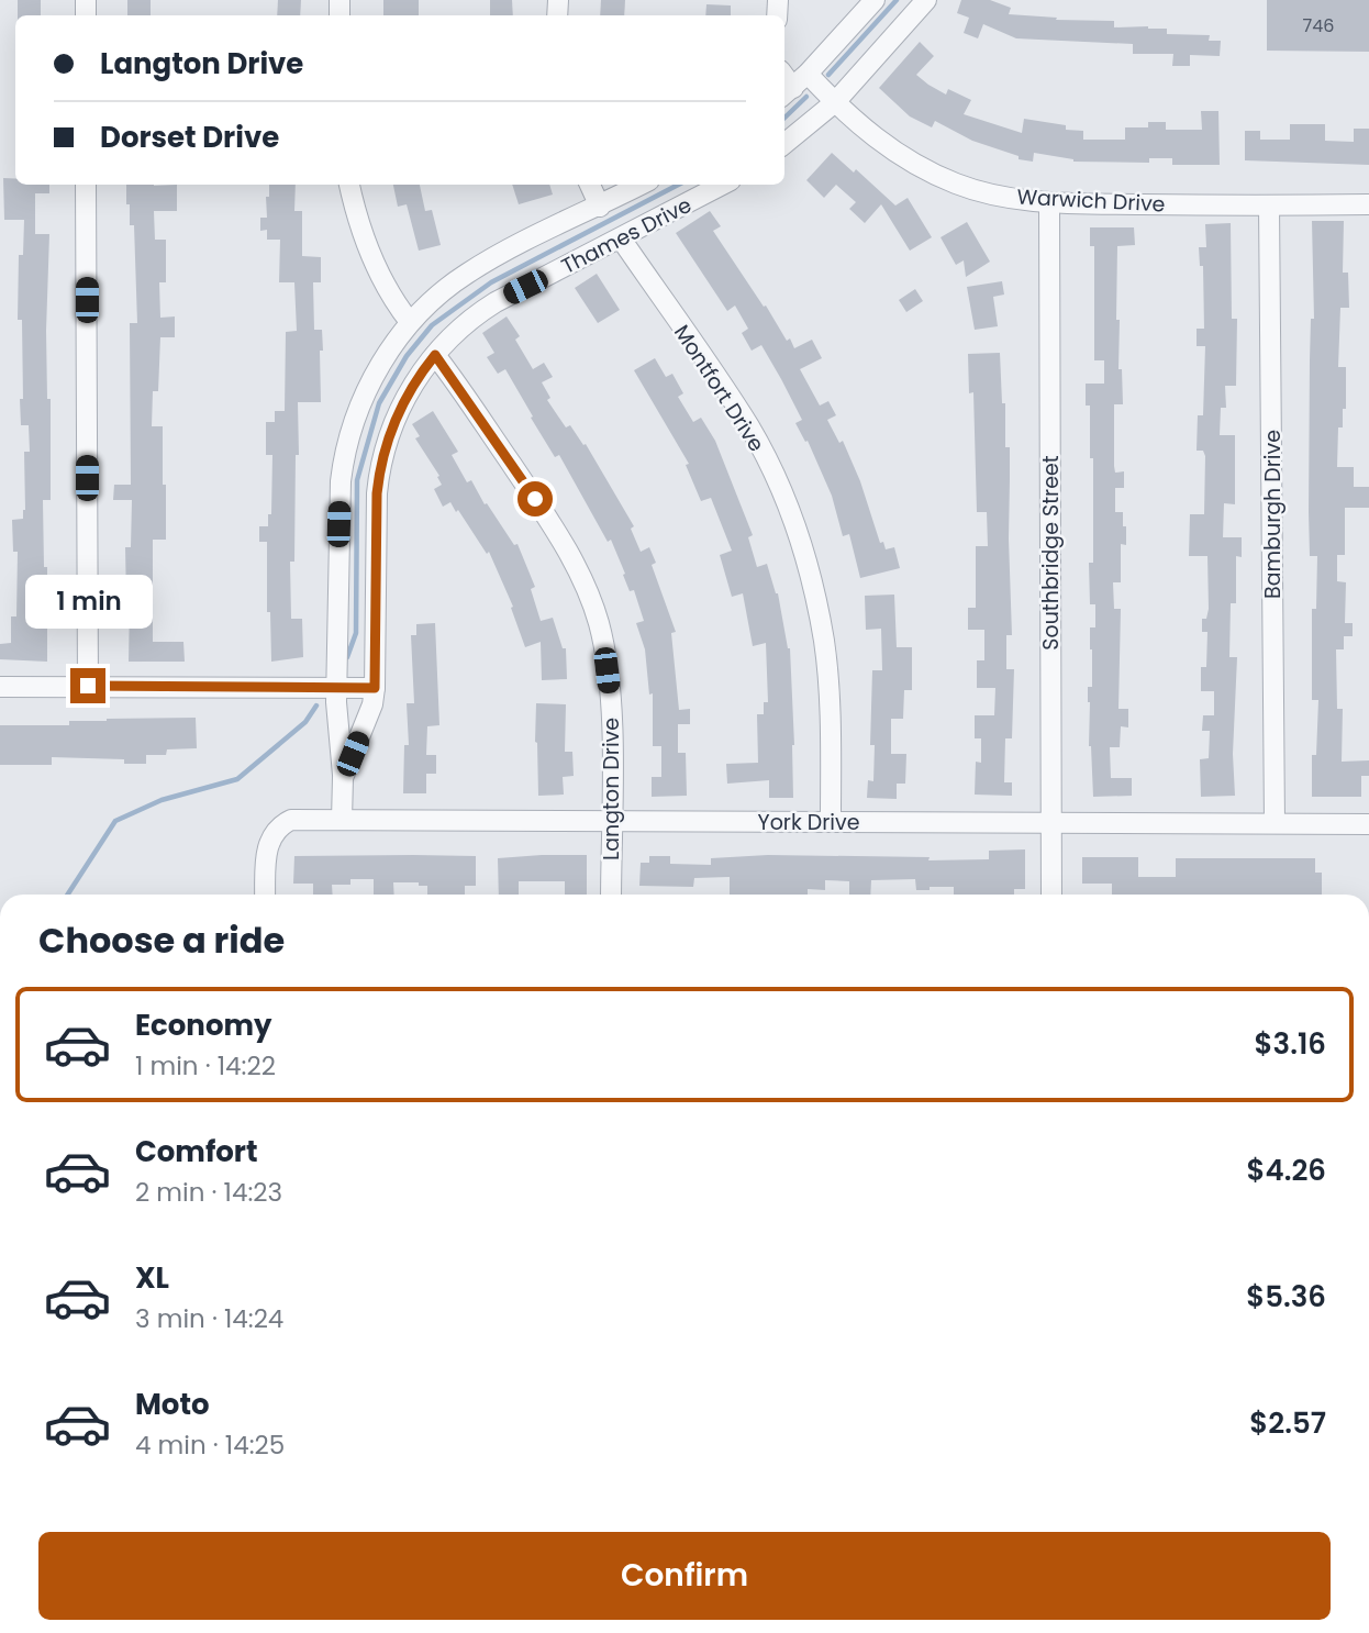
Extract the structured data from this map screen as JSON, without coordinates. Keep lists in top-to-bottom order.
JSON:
{
  "streets": {
    "street": [
      "Warwich Drive",
      "Thames Drive",
      "Montfort Drive",
      "Bamburgh Drive",
      "Southbridge Street",
      "Langton Drive",
      "York Drive"
    ]
  },
  "crossings": [
    ["Warwich Drive", "Bamburgh Drive"],
    ["Warwich Drive", "Southbridge Street"],
    ["Thames Drive", "Montfort Drive"],
    ["Thames Drive", "Langton Drive"],
    ["Thames Drive", "York Drive"],
    ["Montfort Drive", "York Drive"],
    ["Bamburgh Drive", "York Drive"],
    ["Southbridge Street", "York Drive"],
    ["Langton Drive", "York Drive"]
  ],
  "house_numbers": ["746"],
  "page": {
    "banner": ["Langton Drive", "Dorset Drive"],
    "bubble": "1 min",
    "heading": "Choose a ride",
    "list": [
      {
        "name": "Economy",
        "note": "1 min · 14:22",
        "value": "$3.16"
      },
      {
        "name": "Comfort",
        "note": "2 min · 14:23",
        "value": "$4.26"
      },
      {
        "name": "XL",
        "note": "3 min · 14:24",
        "value": "$5.36"
      },
      {
        "name": "Moto",
        "note": "4 min · 14:25",
        "value": "$2.57"
      }
    ],
    "buttons": "Confirm"
  }
}
